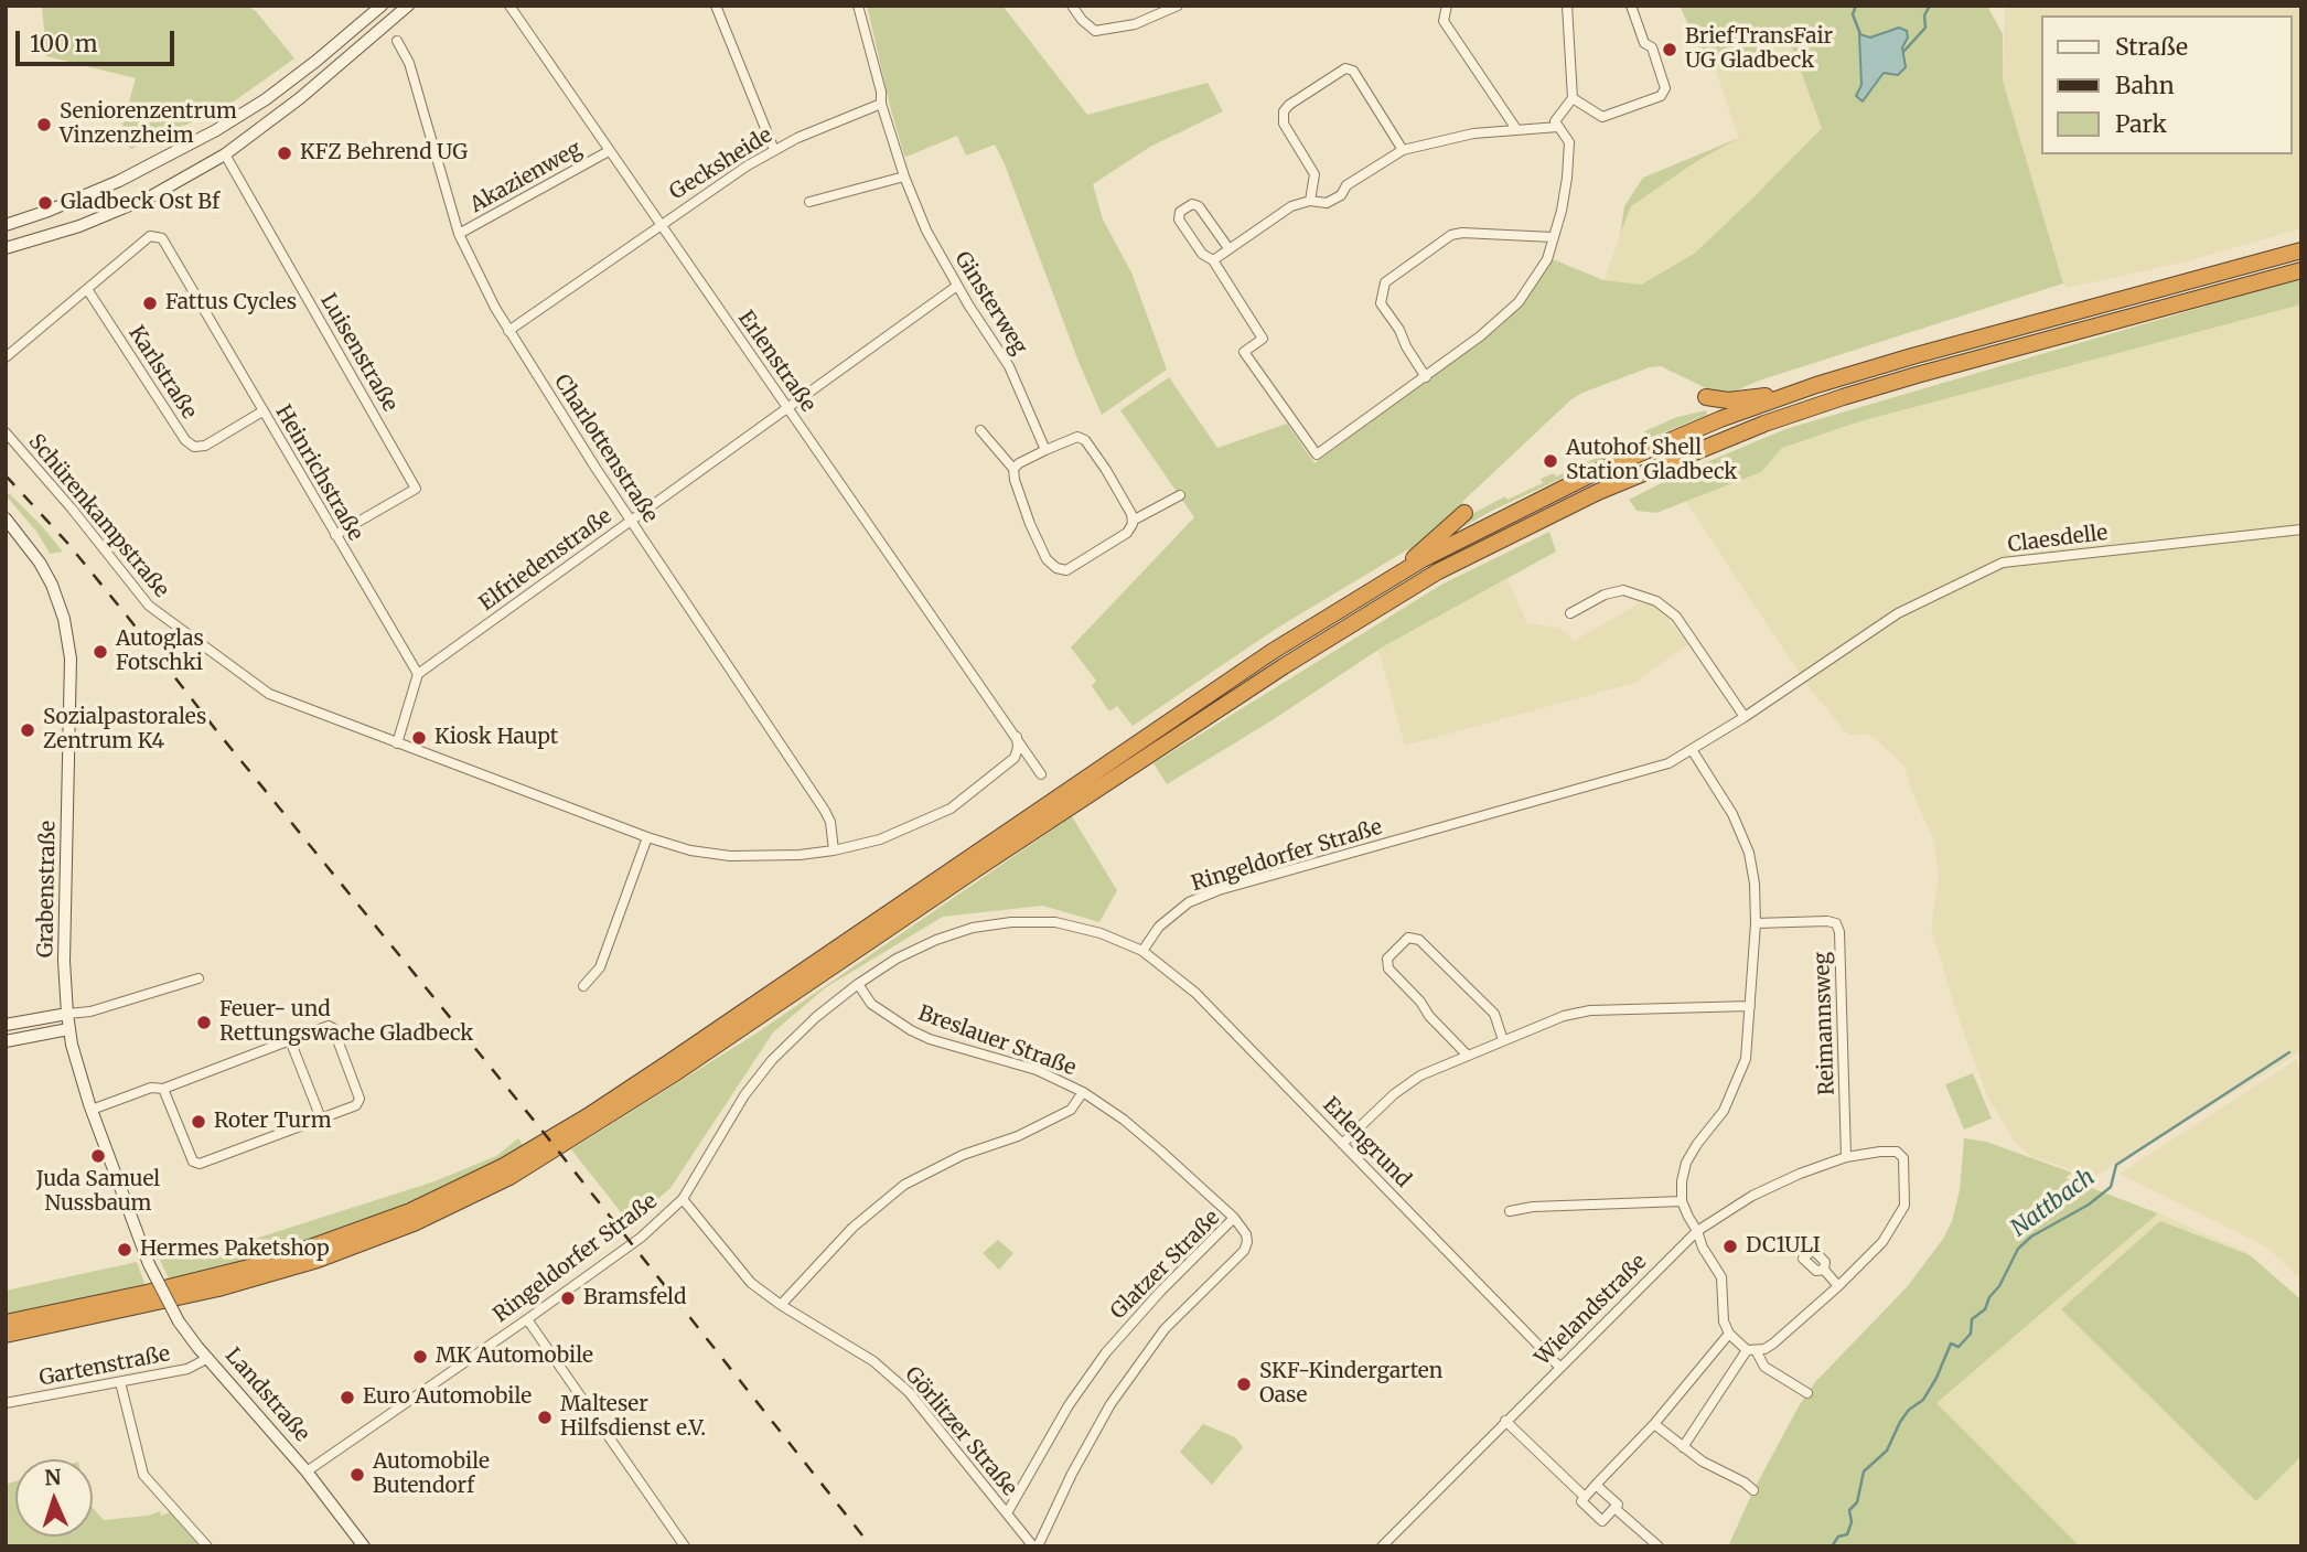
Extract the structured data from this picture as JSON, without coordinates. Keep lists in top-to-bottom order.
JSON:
{
  "streets": {
    "street": [
      "Gecksheide",
      "Akazienweg",
      "Ginsterweg",
      "Luisenstraße",
      "Erlenstraße",
      "Karlstraße",
      "Charlottenstraße",
      "Heinrichstraße",
      "Schürenkampstraße",
      "Claesdelle",
      "Elfriedenstraße",
      "Ringeldorfer Straße",
      "Grabenstraße",
      "Reimannsweg",
      "Breslauer Straße",
      "Erlengrund",
      "Glatzer Straße",
      "Wielandstraße",
      "Gartenstraße",
      "Landstraße",
      "Görlitzer Straße"
    ]
  },
  "crossings": [
    ["Gecksheide", "Ginsterweg"],
    ["Gecksheide", "Erlenstraße"],
    ["Gecksheide", "Charlottenstraße"],
    ["Akazienweg", "Erlenstraße"],
    ["Akazienweg", "Charlottenstraße"],
    ["Ginsterweg", "Elfriedenstraße"],
    ["Luisenstraße", "Heinrichstraße"],
    ["Erlenstraße", "Schürenkampstraße"],
    ["Erlenstraße", "Elfriedenstraße"],
    ["Karlstraße", "Heinrichstraße"],
    ["Charlottenstraße", "Schürenkampstraße"],
    ["Charlottenstraße", "Elfriedenstraße"],
    ["Heinrichstraße", "Elfriedenstraße"],
    ["Claesdelle", "Ringeldorfer Straße"],
    ["Ringeldorfer Straße", "Breslauer Straße"],
    ["Ringeldorfer Straße", "Erlengrund"],
    ["Ringeldorfer Straße", "Landstraße"],
    ["Ringeldorfer Straße", "Görlitzer Straße"],
    ["Grabenstraße", "Landstraße"],
    ["Reimannsweg", "Wielandstraße"],
    ["Breslauer Straße", "Glatzer Straße"],
    ["Erlengrund", "Wielandstraße"],
    ["Glatzer Straße", "Görlitzer Straße"],
    ["Gartenstraße", "Landstraße"]
  ],
  "water": ["Nattbach"],
  "places": [
    "BriefTransFair UG Gladbeck",
    "Seniorenzentrum Vinzenzheim",
    "KFZ Behrend UG",
    "Gladbeck Ost Bf",
    "Fattus Cycles",
    "Autohof Shell Station Gladbeck",
    "Autoglas Fotschki",
    "Sozialpastorales Zentrum K4",
    "Kiosk Haupt",
    "Feuer- und Rettungswache Gladbeck",
    "Roter Turm",
    "Juda Samuel Nussbaum",
    "DC1ULI",
    "Hermes Paketshop",
    "Bramsfeld",
    "MK Automobile",
    "SKF-Kindergarten Oase",
    "Euro Automobile",
    "Malteser Hilfsdienst e.V.",
    "Automobile Butendorf"
  ],
  "legend": ["Straße", "Bahn", "Park"],
  "scale_bar": "100 m",
  "north": "top"
}
